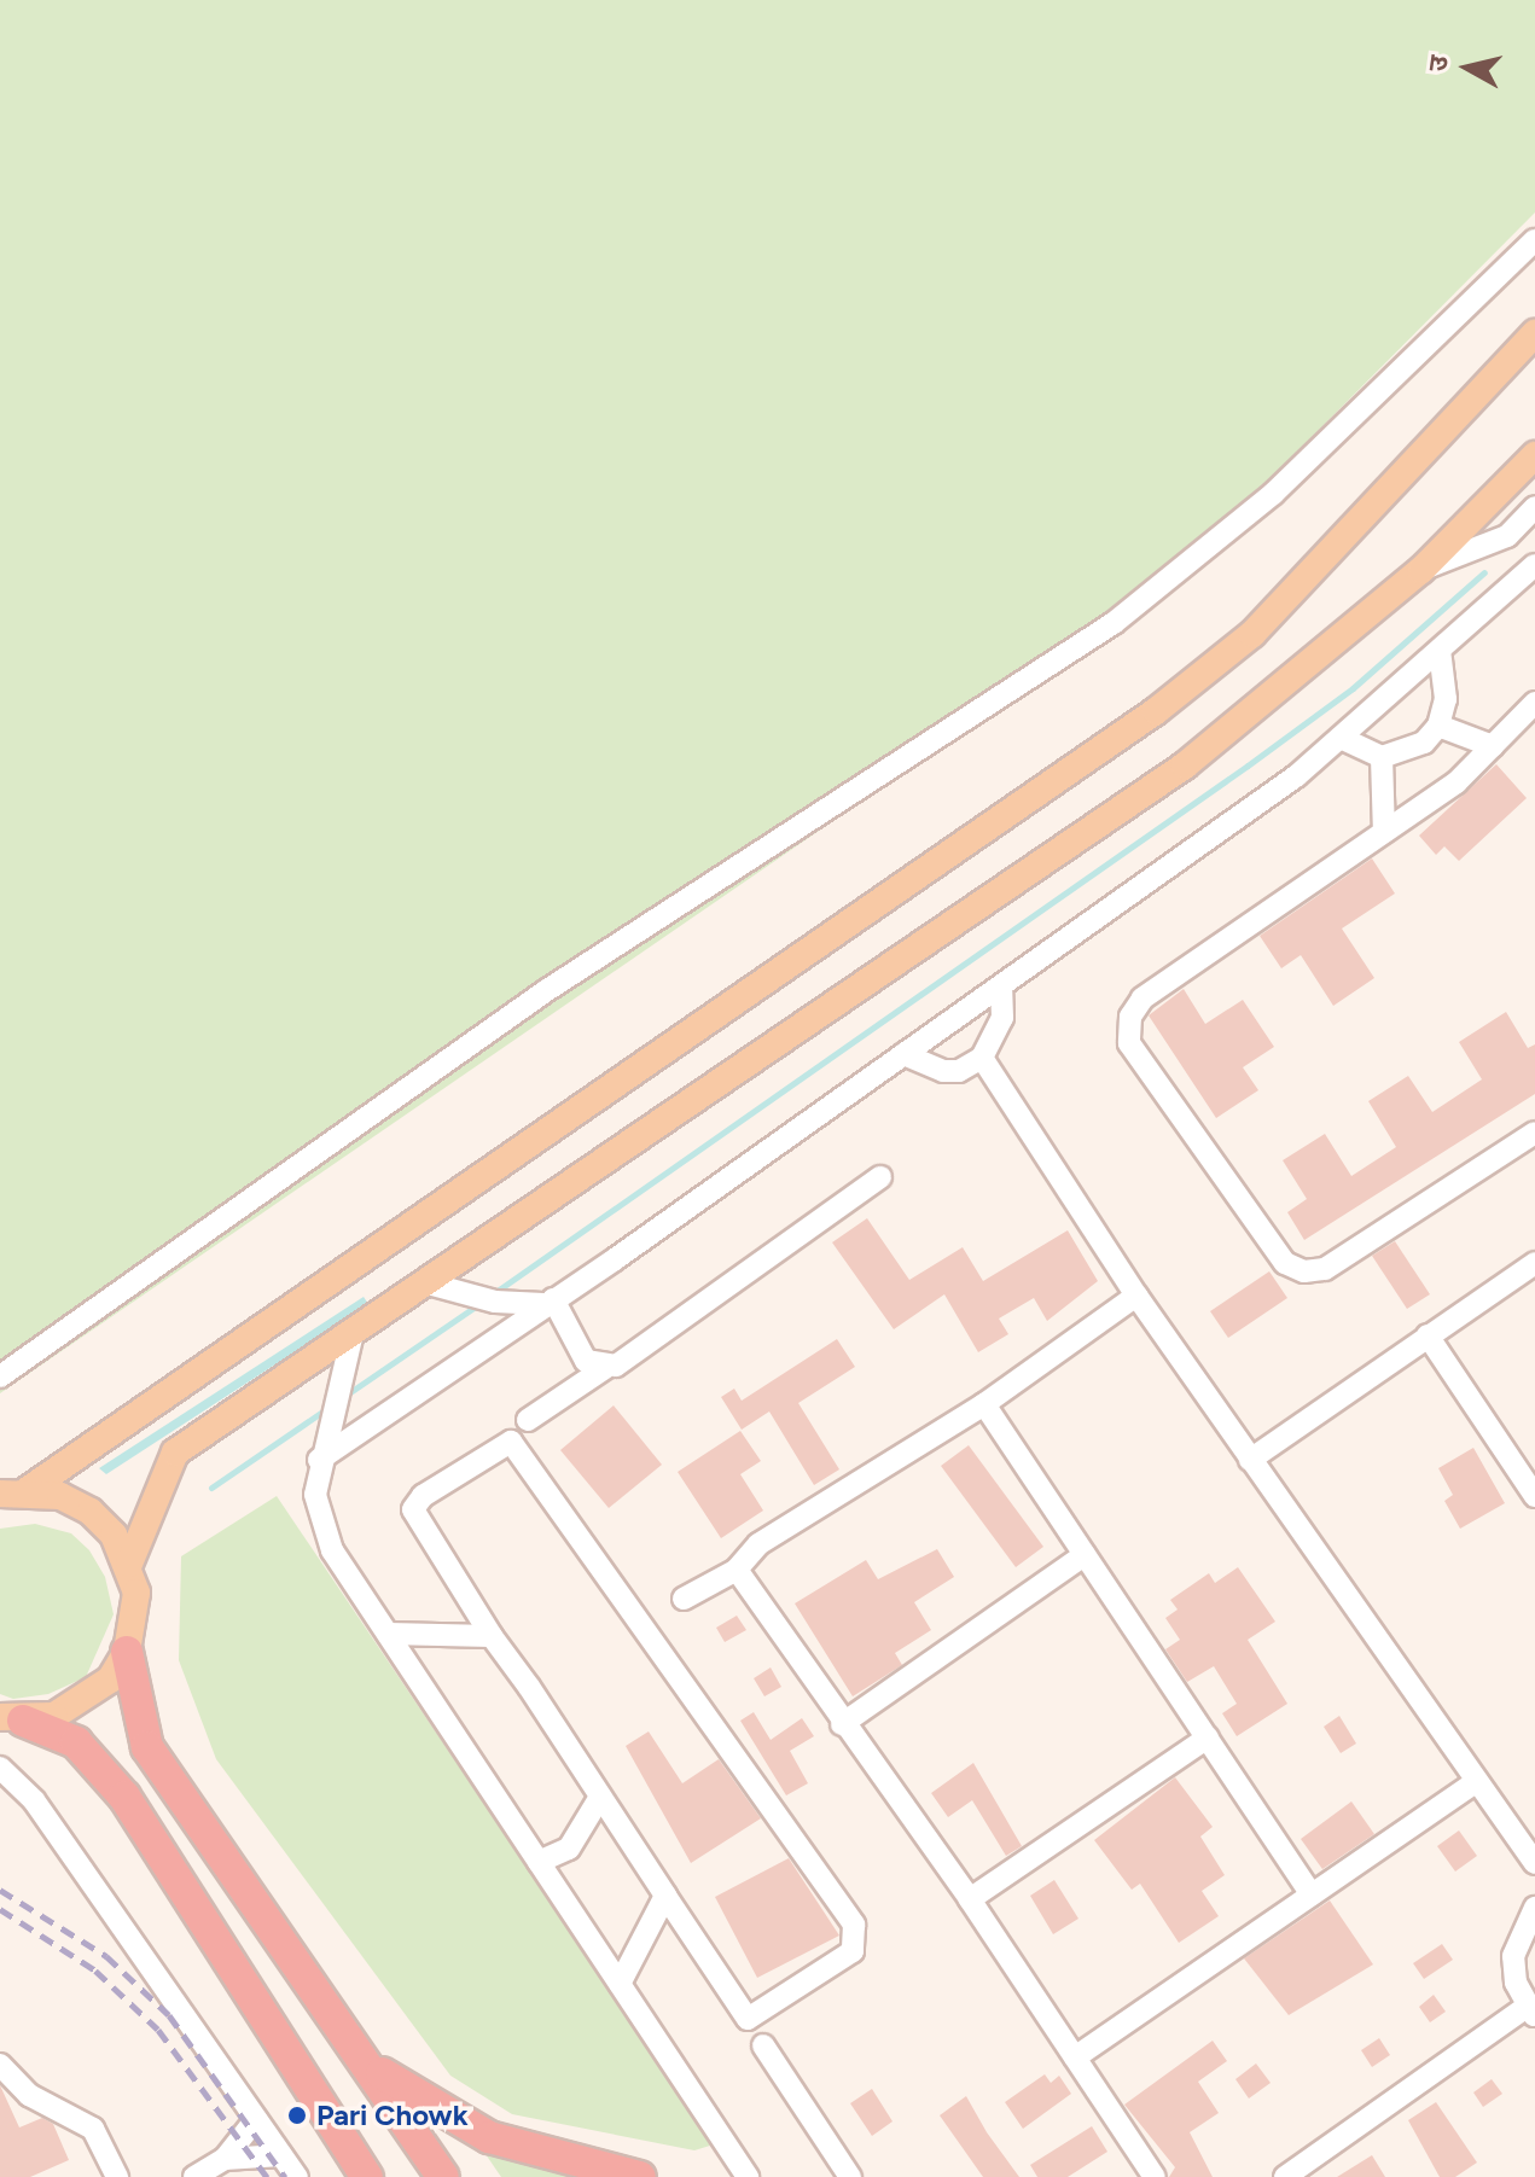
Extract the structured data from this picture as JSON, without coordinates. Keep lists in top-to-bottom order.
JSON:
{
  "places": ["Pari Chowk"],
  "north": "left"
}
